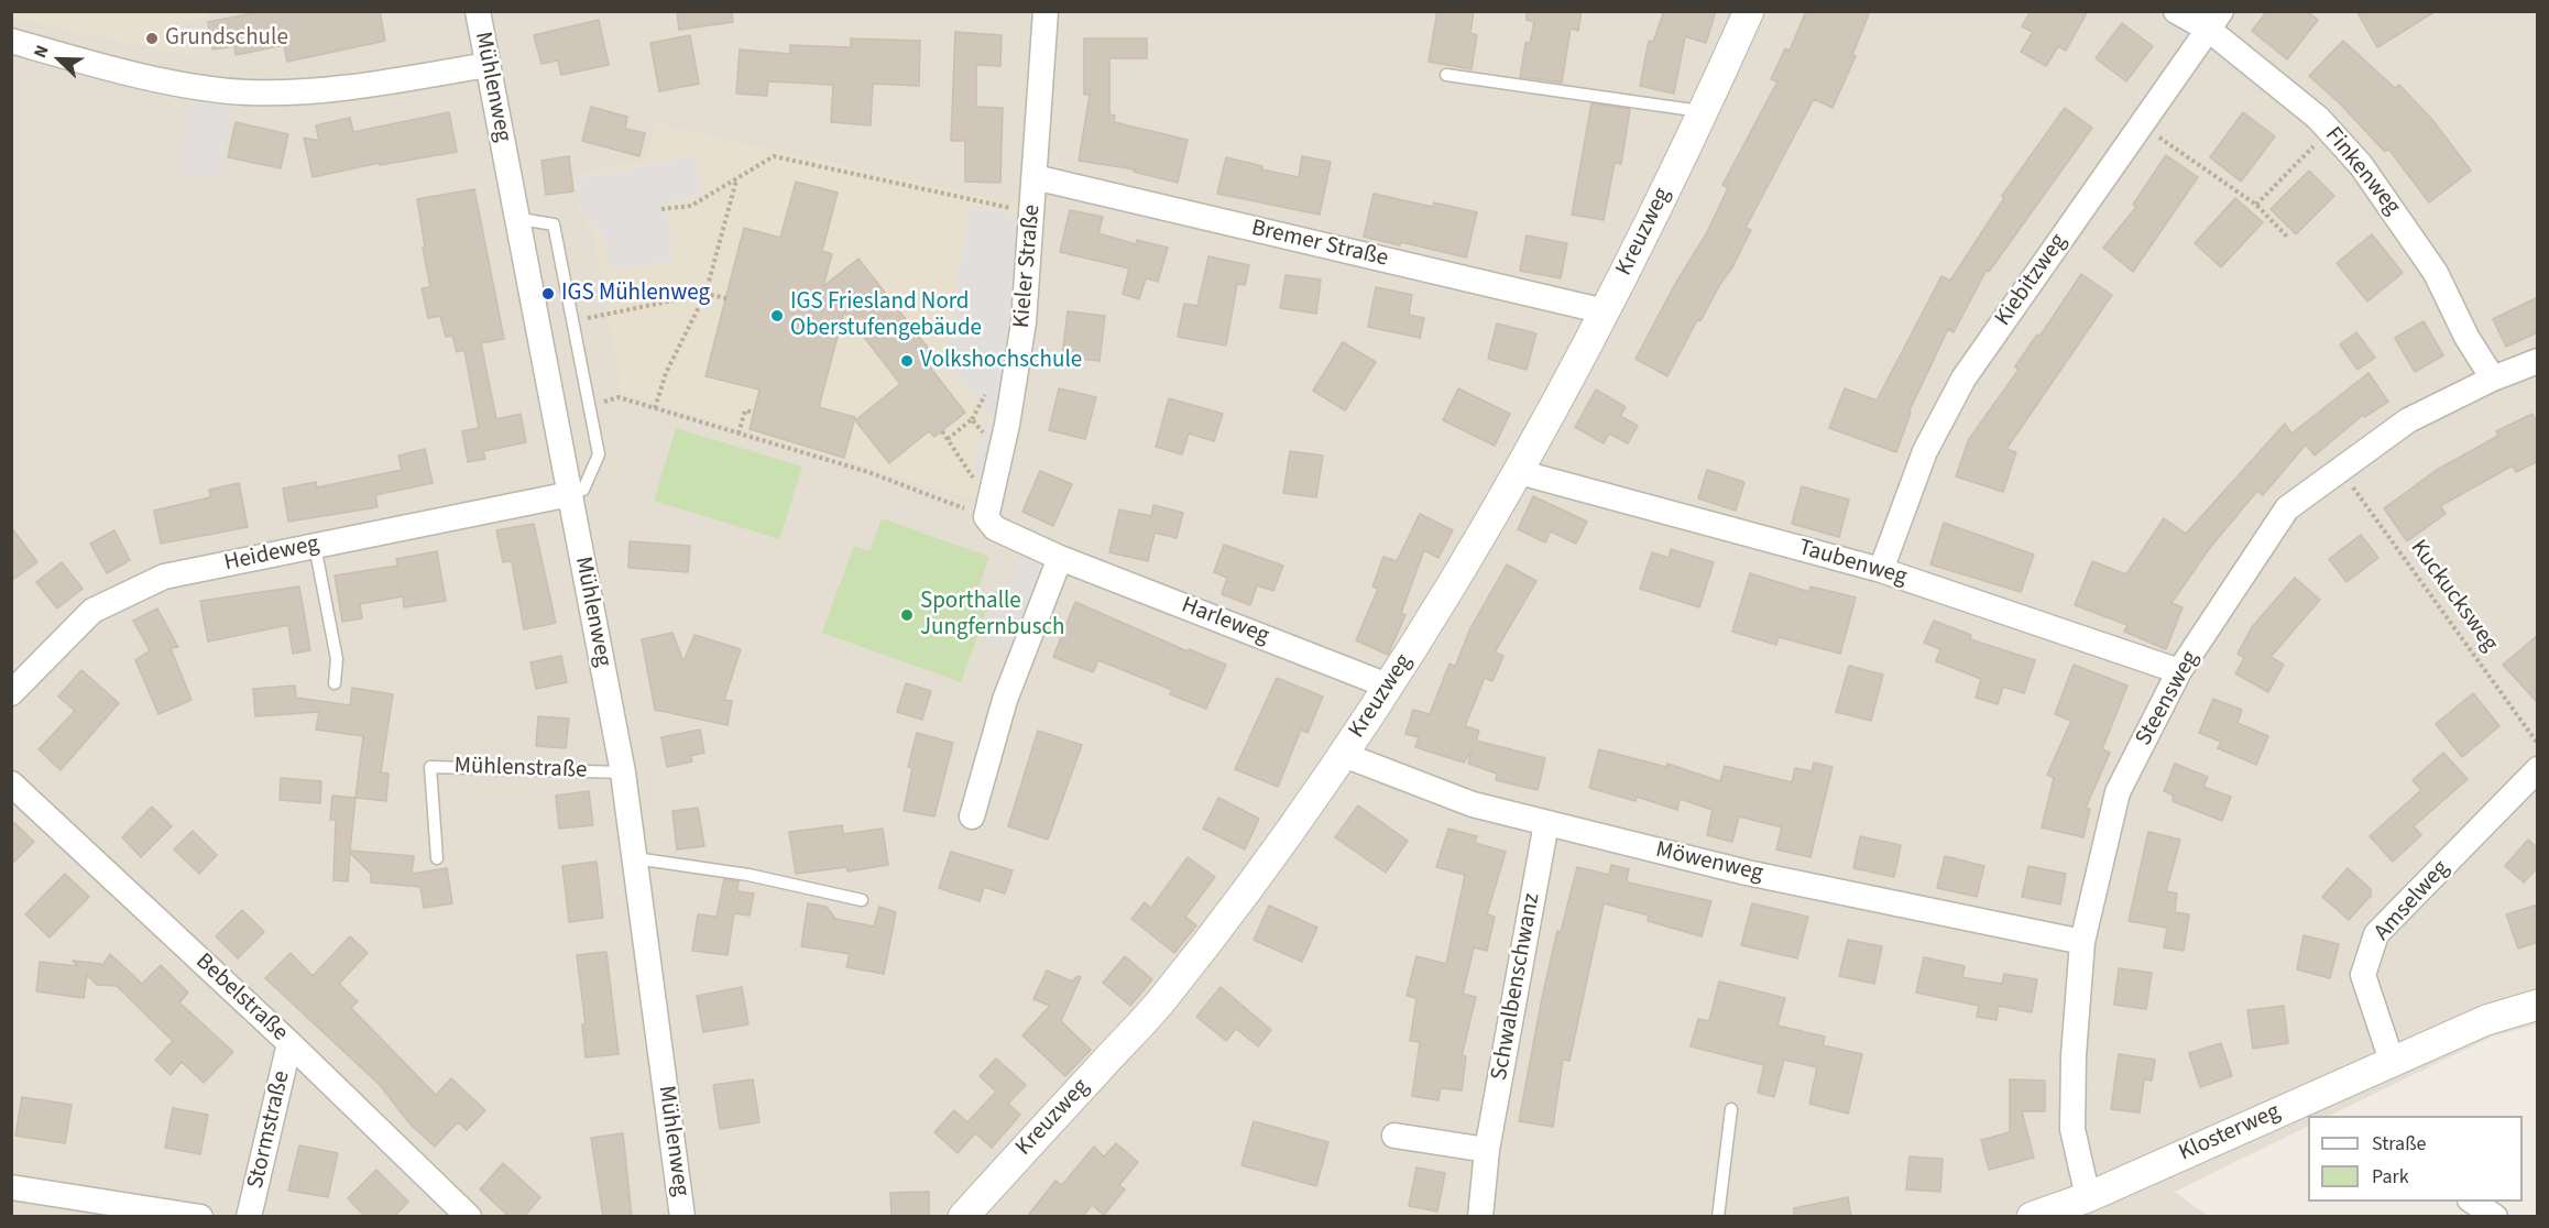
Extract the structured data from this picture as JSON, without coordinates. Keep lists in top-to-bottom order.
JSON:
{
  "streets": {
    "street": [
      "Mühlenweg",
      "Finkenweg",
      "Kreuzweg",
      "Bremer Straße",
      "Kieler Straße",
      "Kiebitzweg",
      "Heideweg",
      "Taubenweg",
      "Harleweg",
      "Steensweg",
      "Möwenweg",
      "Amselweg",
      "Schwalbenschwanz",
      "Bebelstraße",
      "Stormstraße",
      "Klosterweg"
    ],
    "lane": ["Mühlenstraße"],
    "path": ["Kuckucksweg"]
  },
  "crossings": [
    ["Mühlenweg", "Heideweg"],
    ["Mühlenweg", "Mühlenstraße"],
    ["Finkenweg", "Kiebitzweg"],
    ["Finkenweg", "Steensweg"],
    ["Kreuzweg", "Bremer Straße"],
    ["Kreuzweg", "Taubenweg"],
    ["Kreuzweg", "Harleweg"],
    ["Kreuzweg", "Möwenweg"],
    ["Bremer Straße", "Kieler Straße"],
    ["Kieler Straße", "Harleweg"],
    ["Kiebitzweg", "Taubenweg"],
    ["Taubenweg", "Steensweg"],
    ["Kuckucksweg", "Steensweg"],
    ["Steensweg", "Möwenweg"],
    ["Steensweg", "Klosterweg"],
    ["Möwenweg", "Schwalbenschwanz"],
    ["Amselweg", "Klosterweg"],
    ["Bebelstraße", "Stormstraße"]
  ],
  "places": [
    "Grundschule",
    "IGS Mühlenweg",
    "IGS Friesland Nord Oberstufengebäude",
    "Volkshochschule",
    "Sporthalle Jungfernbusch"
  ],
  "legend": ["Straße", "Park"],
  "north": "top left"
}
